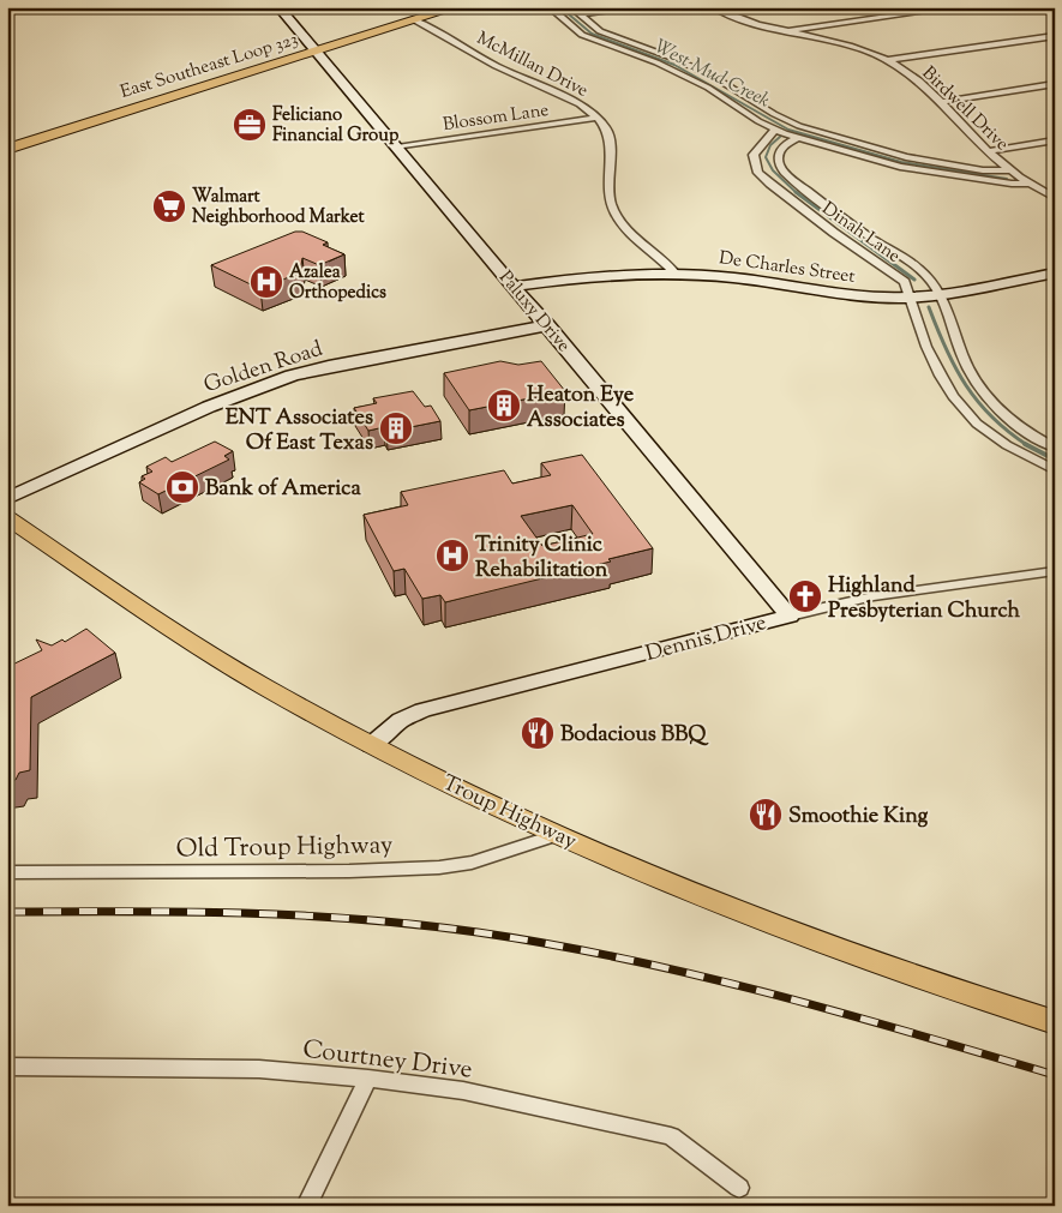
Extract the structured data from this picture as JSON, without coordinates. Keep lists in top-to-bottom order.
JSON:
{
  "streets": {
    "highway": ["East Southeast Loop 323"],
    "main road": ["Troup Highway"],
    "street": [
      "McMillan Drive",
      "Birdwell Drive",
      "Blossom Lane",
      "Dinah Lane",
      "De Charles Street",
      "Paluxy Drive",
      "Golden Road",
      "Dennis Drive",
      "Old Troup Highway",
      "Courtney Drive"
    ]
  },
  "crossings": [
    ["McMillan Drive", "East Southeast Loop 323"],
    ["McMillan Drive", "Blossom Lane"],
    ["McMillan Drive", "De Charles Street"],
    ["East Southeast Loop 323", "Paluxy Drive"],
    ["Blossom Lane", "Paluxy Drive"],
    ["Dinah Lane", "De Charles Street"],
    ["De Charles Street", "Paluxy Drive"],
    ["Paluxy Drive", "Golden Road"],
    ["Paluxy Drive", "Dennis Drive"],
    ["Dennis Drive", "Troup Highway"],
    ["Troup Highway", "Old Troup Highway"]
  ],
  "water": ["West Mud Creek"],
  "places": {
    "office": ["Feliciano Financial Group"],
    "supermarket": ["Walmart Neighborhood Market"],
    "hospital": ["Azalea Orthopedics", "Trinity Clinic Rehabilitation"],
    "building": ["Heaton Eye Associates", "ENT Associates Of East Texas"],
    "bank": ["Bank of America"],
    "church": ["Highland Presbyterian Church"],
    "restaurant": ["Bodacious BBQ", "Smoothie King"]
  }
}
